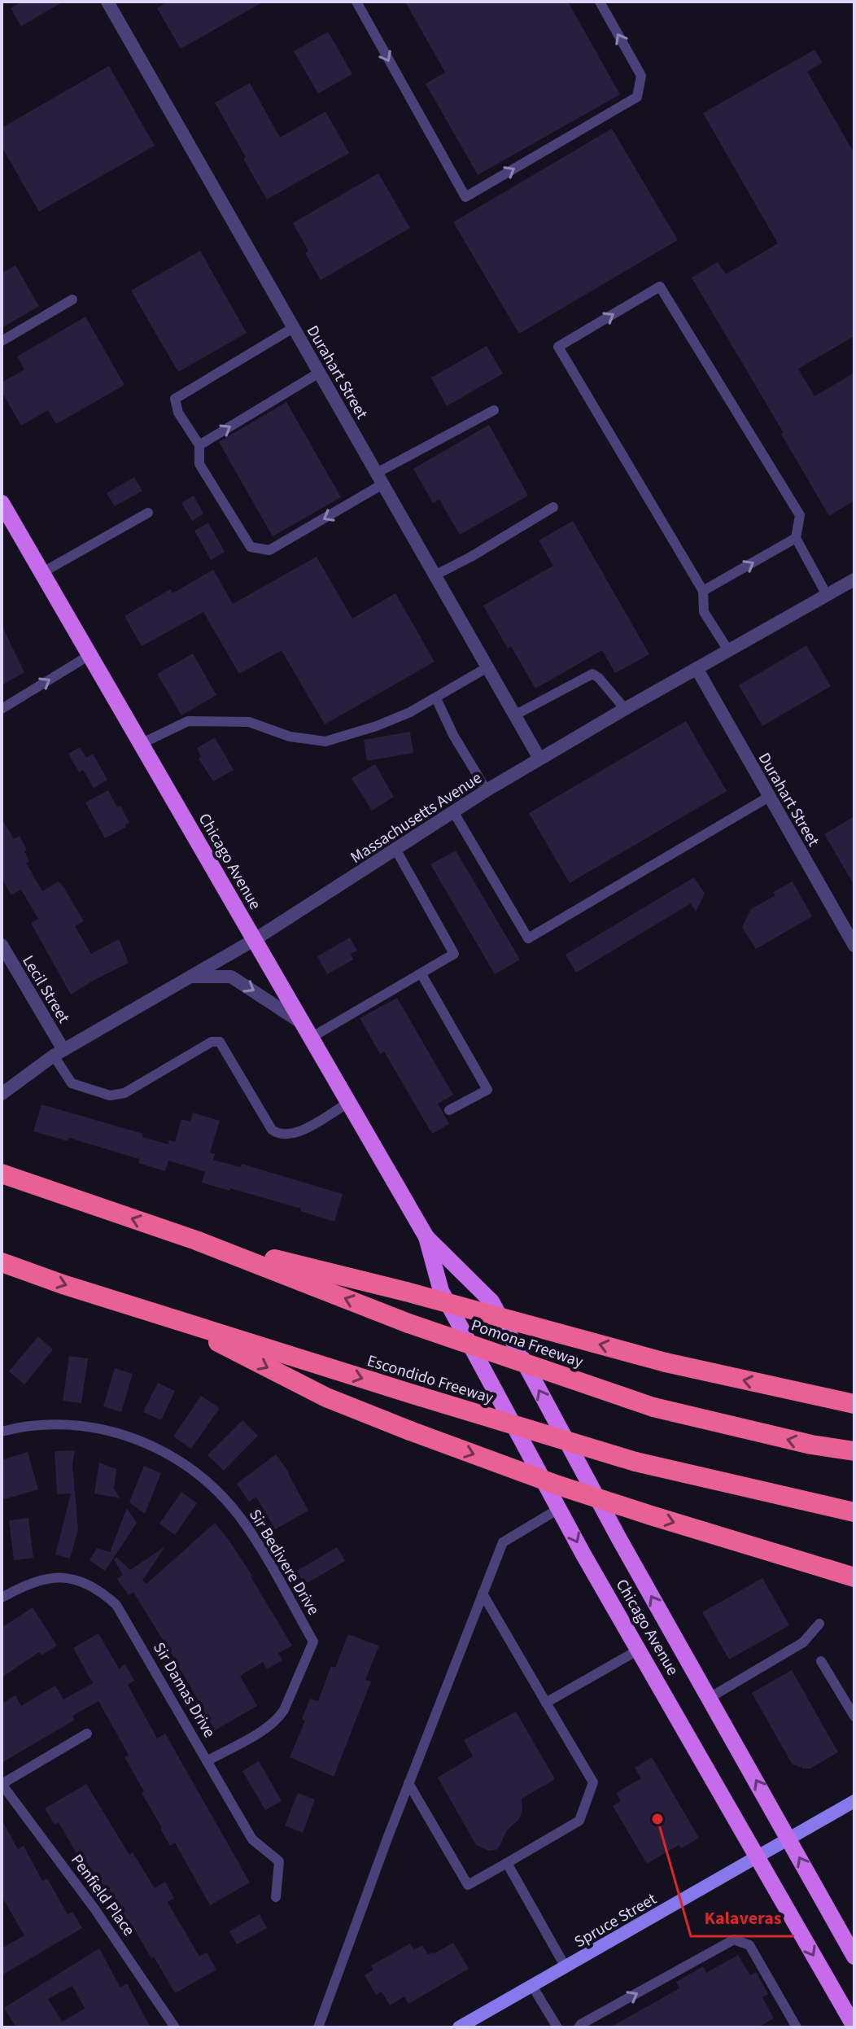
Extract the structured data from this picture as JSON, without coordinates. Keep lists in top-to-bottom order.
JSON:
{
  "streets": {
    "highway": ["Pomona Freeway", "Escondido Freeway"],
    "main road": ["Chicago Avenue", "Spruce Street"],
    "street": ["Durahart Street", "Massachusetts Avenue", "Lecil Street"],
    "lane": ["Sir Bedivere Drive", "Sir Damas Drive", "Penfield Place"]
  },
  "crossings": [
    ["Durahart Street", "Massachusetts Avenue"],
    ["Massachusetts Avenue", "Chicago Avenue"],
    ["Massachusetts Avenue", "Lecil Street"],
    ["Chicago Avenue", "Spruce Street"],
    ["Sir Bedivere Drive", "Sir Damas Drive"]
  ],
  "places": ["Kalaveras"]
}
